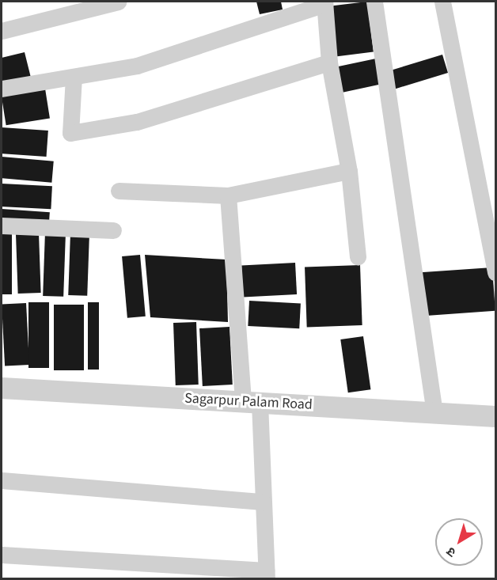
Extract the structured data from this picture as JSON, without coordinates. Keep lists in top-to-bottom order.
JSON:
{
  "streets": {
    "street": ["Sagarpur Palam Road"]
  },
  "north": "bottom left"
}
